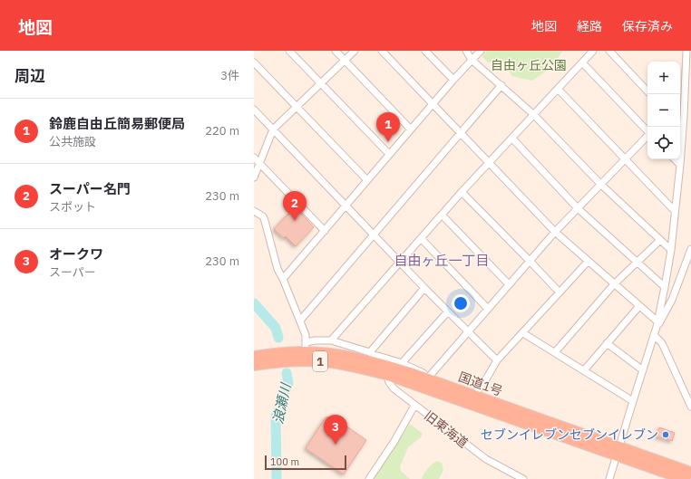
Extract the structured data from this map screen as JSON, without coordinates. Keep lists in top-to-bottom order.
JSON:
{
  "streets": {
    "highway": ["1", "国道1号"],
    "street": ["旧東海道"]
  },
  "crossings": [
    ["国道1号", "旧東海道"]
  ],
  "districts": ["自由ヶ丘一丁目"],
  "water": ["浪瀬川"],
  "parks": ["自由ヶ丘公園"],
  "places": ["セブンイレブンセブンイレブン"],
  "scale_bar": "100 m",
  "page": {
    "header": "地図",
    "nav": ["地図", "経路", "保存済み"],
    "heading": ["周辺", "3件"],
    "map_buttons": ["+", "−"],
    "list": [
      {
        "mark": "1",
        "name": "鈴鹿自由丘簡易郵便局",
        "note": "公共施設",
        "value": "220 m"
      },
      {
        "mark": "2",
        "name": "スーパー名門",
        "note": "スポット",
        "value": "230 m"
      },
      {
        "mark": "3",
        "name": "オークワ",
        "note": "スーパー",
        "value": "230 m"
      }
    ],
    "pins": ["1", "2", "3"],
    "scale": "100 m"
  }
}
